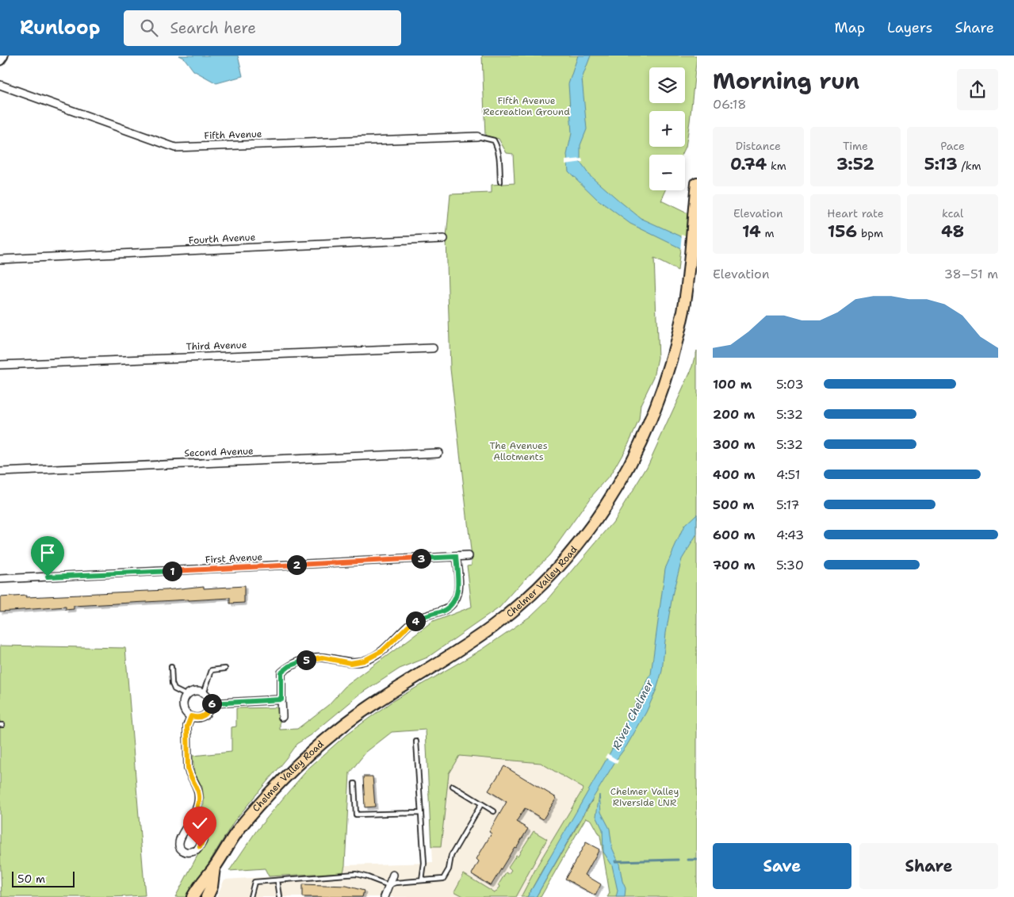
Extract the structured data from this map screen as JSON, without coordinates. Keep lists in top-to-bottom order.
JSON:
{
  "streets": {
    "main road": ["Chelmer Valley Road"],
    "street": [
      "Fifth Avenue",
      "Fourth Avenue",
      "Third Avenue",
      "Second Avenue",
      "First Avenue"
    ]
  },
  "water": ["River Chelmer"],
  "parks": ["Fifth Avenue Recreation Ground", "The Avenues Allotments", "Chelmer Valley Riverside LNR"],
  "scale_bar": "50 m",
  "page": {
    "header": "Runloop",
    "search": "Search here",
    "nav": ["Map", "Layers", "Share"],
    "heading": ["Morning run", "06:18"],
    "map_buttons": ["+", "−"],
    "stats": [
      ["Distance", "0.74 km"],
      ["Time", "3:52"],
      ["Pace", "5:13 /km"],
      ["Elevation", "14 m"],
      ["Heart rate", "156 bpm"],
      ["kcal", "48"]
    ],
    "chart": ["Elevation", "38–51 m"],
    "list": [
      {
        "name": "100 m",
        "note": "5:03"
      },
      {
        "name": "200 m",
        "note": "5:32"
      },
      {
        "name": "300 m",
        "note": "5:32"
      },
      {
        "name": "400 m",
        "note": "4:51"
      },
      {
        "name": "500 m",
        "note": "5:17"
      },
      {
        "name": "600 m",
        "note": "4:43"
      },
      {
        "name": "700 m",
        "note": "5:30"
      }
    ],
    "pins": [
      "3",
      "2",
      "1",
      "4",
      "5",
      "6"
    ],
    "buttons": ["Save", "Share"],
    "scale": "50 m"
  }
}
